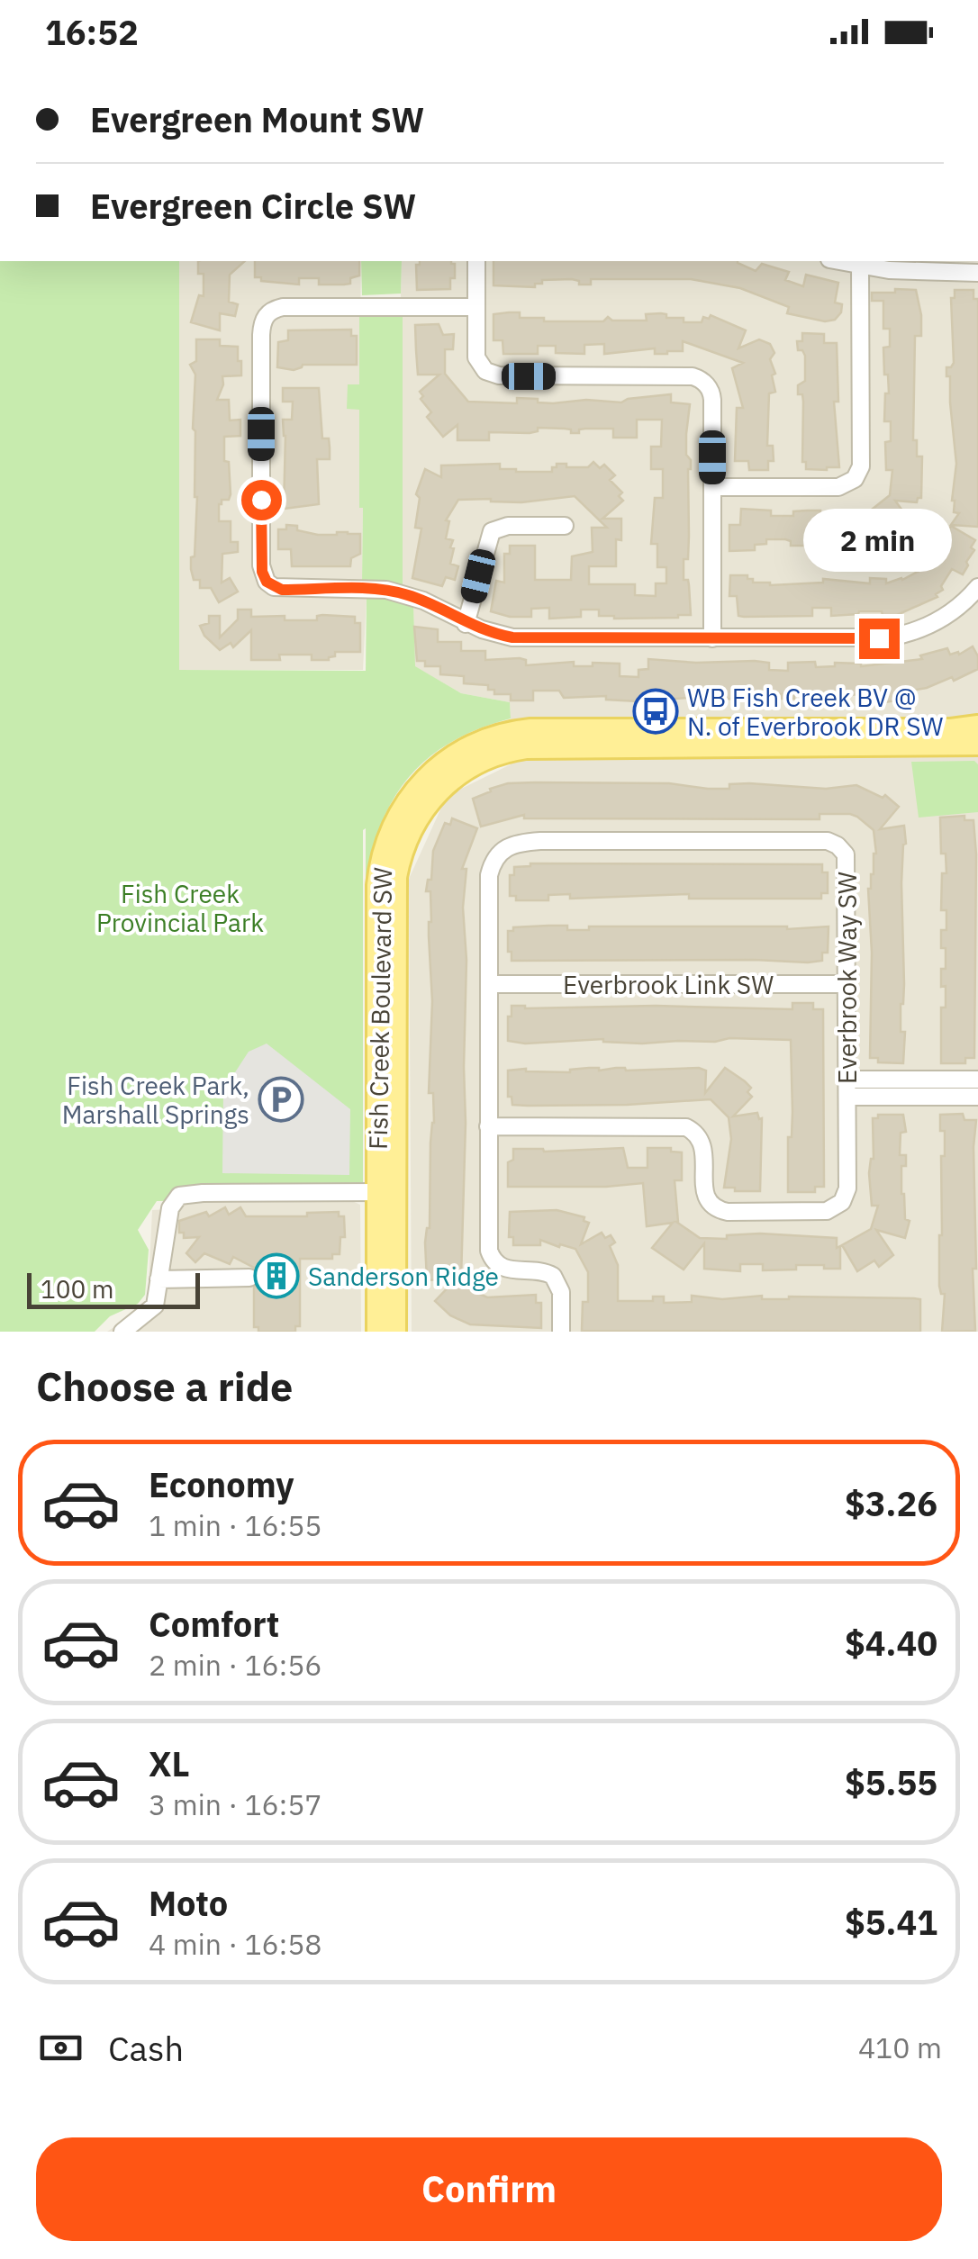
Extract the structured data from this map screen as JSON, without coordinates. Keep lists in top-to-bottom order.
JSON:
{
  "streets": {
    "main road": ["Fish Creek Boulevard SW"],
    "street": ["Everbrook Way SW", "Everbrook Link SW"]
  },
  "crossings": [
    ["Everbrook Way SW", "Everbrook Link SW"]
  ],
  "parks": ["Fish Creek Provincial Park"],
  "places": {
    "bus stop": ["WB Fish Creek BV @ N. of Everbrook DR SW"],
    "parking": ["Fish Creek Park, Marshall Springs"],
    "building": ["Sanderson Ridge"]
  },
  "scale_bar": "100 m",
  "page": {
    "status": "16:52",
    "banner": ["Evergreen Mount SW", "Evergreen Circle SW"],
    "bubble": "2 min",
    "scale": "100 m",
    "heading": "Choose a ride",
    "list": [
      {
        "name": "Economy",
        "note": "1 min · 16:55",
        "value": "$3.26"
      },
      {
        "name": "Comfort",
        "note": "2 min · 16:56",
        "value": "$4.40"
      },
      {
        "name": "XL",
        "note": "3 min · 16:57",
        "value": "$5.55"
      },
      {
        "name": "Moto",
        "note": "4 min · 16:58",
        "value": "$5.41"
      }
    ],
    "pay": ["Cash", "410 m"],
    "buttons": "Confirm"
  }
}
